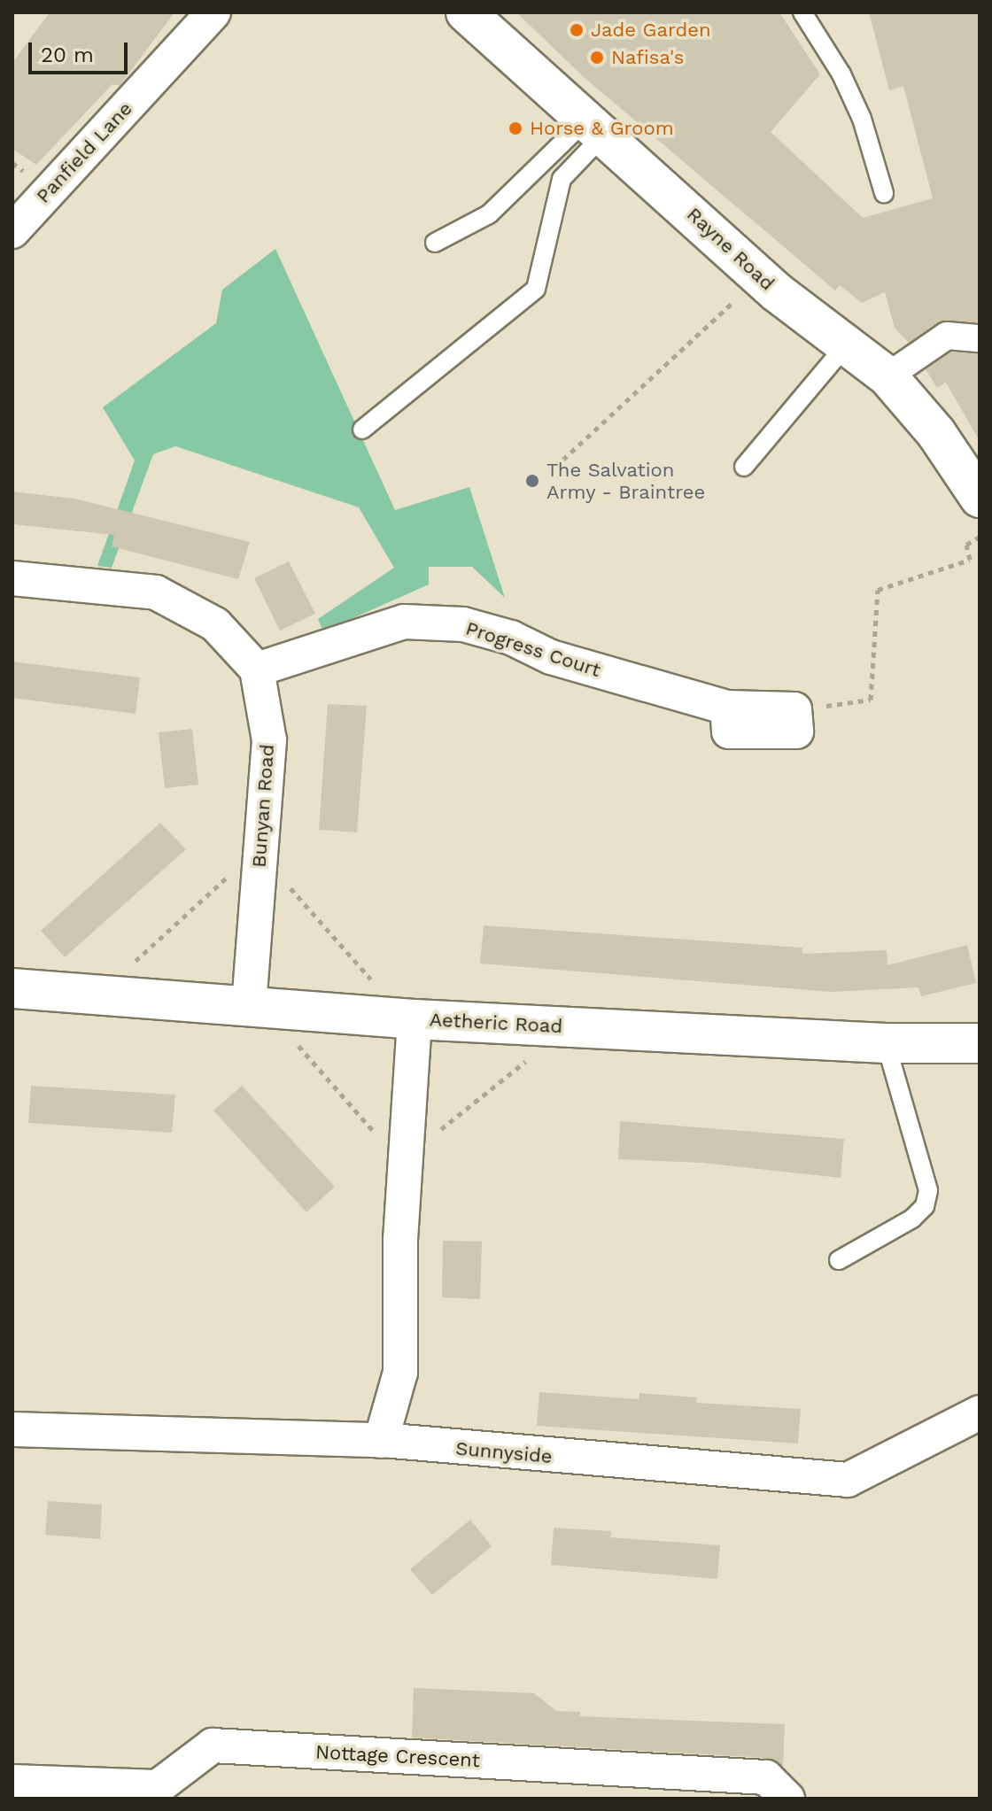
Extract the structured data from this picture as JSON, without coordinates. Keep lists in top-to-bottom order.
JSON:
{
  "streets": {
    "street": [
      "Panfield Lane",
      "Rayne Road",
      "Progress Court",
      "Bunyan Road",
      "Aetheric Road",
      "Sunnyside",
      "Nottage Crescent"
    ]
  },
  "crossings": [
    ["Progress Court", "Bunyan Road"],
    ["Bunyan Road", "Aetheric Road"]
  ],
  "places": [
    "Jade Garden",
    "Nafisa's",
    "Horse & Groom",
    "The Salvation Army - Braintree"
  ],
  "scale_bar": "20 m"
}
